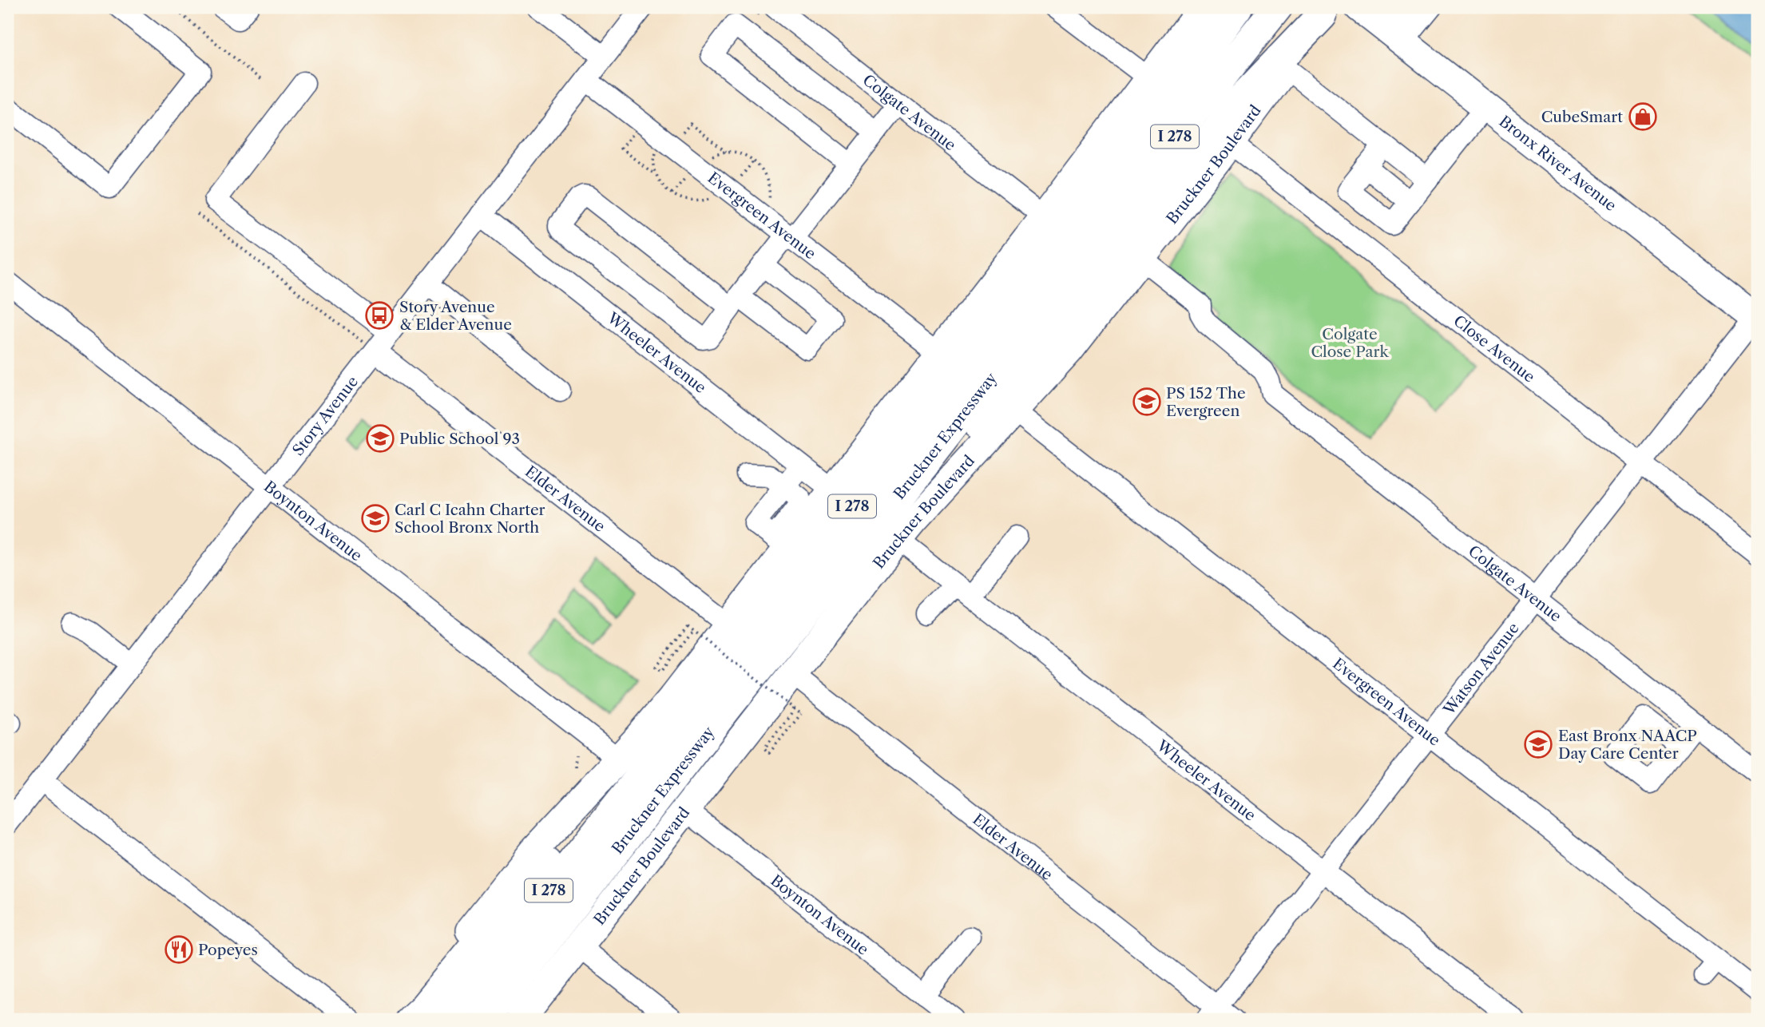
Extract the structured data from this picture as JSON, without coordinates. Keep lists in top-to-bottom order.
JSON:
{
  "streets": {
    "highway": ["I 278", "Bruckner Expressway"],
    "main road": ["Bronx River Avenue", "Bruckner Boulevard"],
    "street": [
      "Colgate Avenue",
      "Evergreen Avenue",
      "Close Avenue",
      "Wheeler Avenue",
      "Story Avenue",
      "Elder Avenue",
      "Boynton Avenue",
      "Watson Avenue"
    ]
  },
  "crossings": [
    ["Colgate Avenue", "Bruckner Boulevard"],
    ["Colgate Avenue", "Watson Avenue"],
    ["Bronx River Avenue", "Watson Avenue"],
    ["Bruckner Boulevard", "Evergreen Avenue"],
    ["Bruckner Boulevard", "Close Avenue"],
    ["Bruckner Boulevard", "Wheeler Avenue"],
    ["Bruckner Boulevard", "Elder Avenue"],
    ["Bruckner Boulevard", "Boynton Avenue"],
    ["Evergreen Avenue", "Story Avenue"],
    ["Evergreen Avenue", "Watson Avenue"],
    ["Close Avenue", "Watson Avenue"],
    ["Wheeler Avenue", "Story Avenue"],
    ["Wheeler Avenue", "Watson Avenue"],
    ["Story Avenue", "Elder Avenue"],
    ["Story Avenue", "Boynton Avenue"],
    ["Elder Avenue", "Watson Avenue"]
  ],
  "parks": ["Colgate Close Park"],
  "places": {
    "shop": ["CubeSmart"],
    "bus stop": ["Story Avenue & Elder Avenue"],
    "school or university": [
      "PS 152 The Evergreen",
      "Public School 93",
      "Carl C Icahn Charter School Bronx North",
      "East Bronx NAACP Day Care Center"
    ],
    "restaurant": ["Popeyes"]
  }
}
